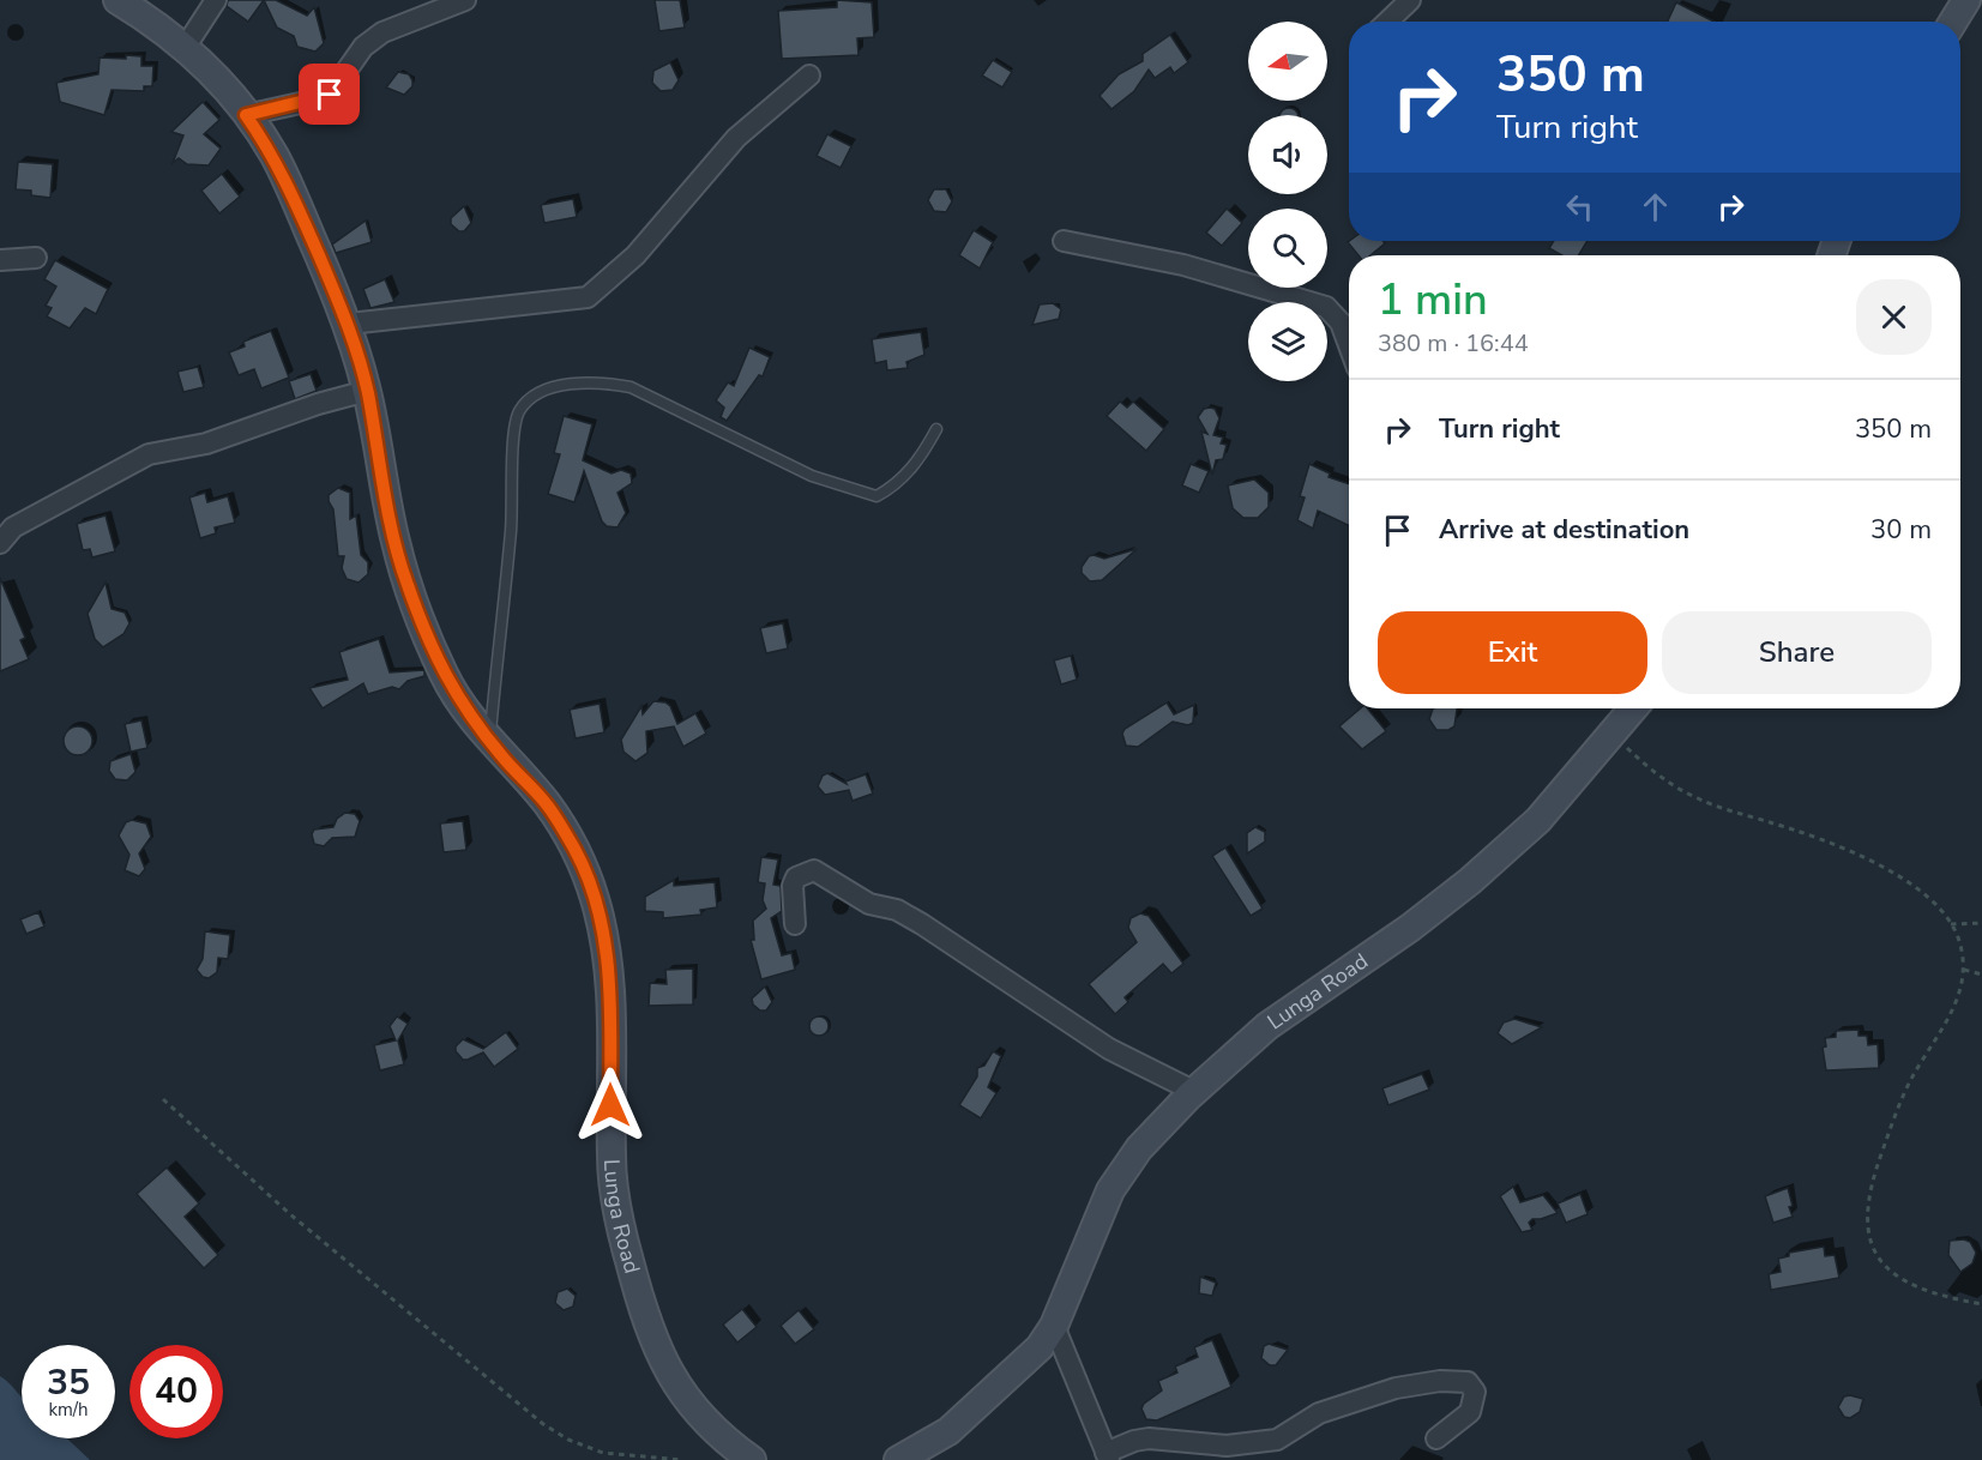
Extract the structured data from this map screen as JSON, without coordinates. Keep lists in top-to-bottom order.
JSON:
{
  "streets": {
    "street": ["Lunga Road"]
  },
  "north": "left",
  "page": {
    "turn": ["350 m", "Turn right"],
    "heading": ["1 min", "380 m · 16:44"],
    "list": [
      {
        "name": "Turn right",
        "value": "350 m"
      },
      {
        "name": "Arrive at destination",
        "value": "30 m"
      }
    ],
    "buttons": ["Exit", "Share"],
    "speed": "35 km/h",
    "limit": "40"
  }
}
